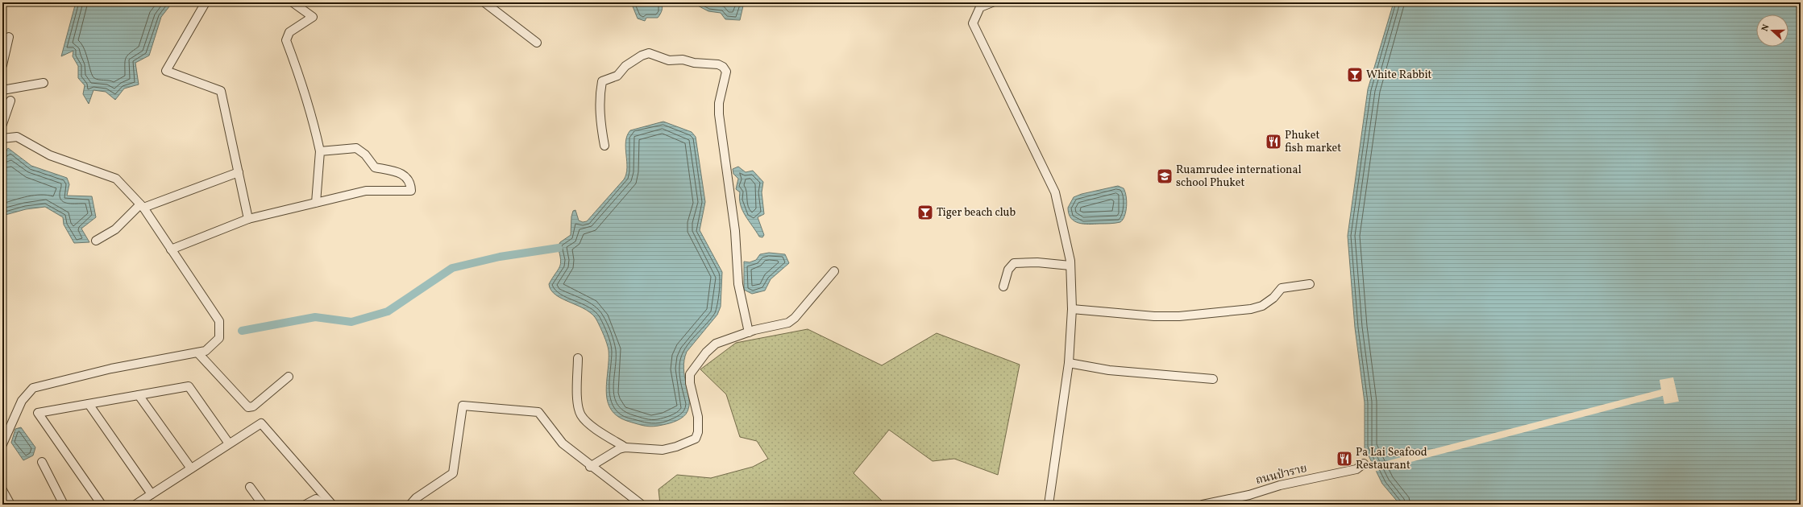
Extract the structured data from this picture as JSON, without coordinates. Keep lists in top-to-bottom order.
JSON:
{
  "streets": {
    "street": ["ถนนป่าราย"]
  },
  "places": {
    "bar": ["White Rabbit", "Tiger beach club"],
    "restaurant": ["Phuket fish market", "Pa Lai Seafood Restaurant"],
    "school or university": ["Ruamrudee international school Phuket"]
  },
  "north": "left"
}
